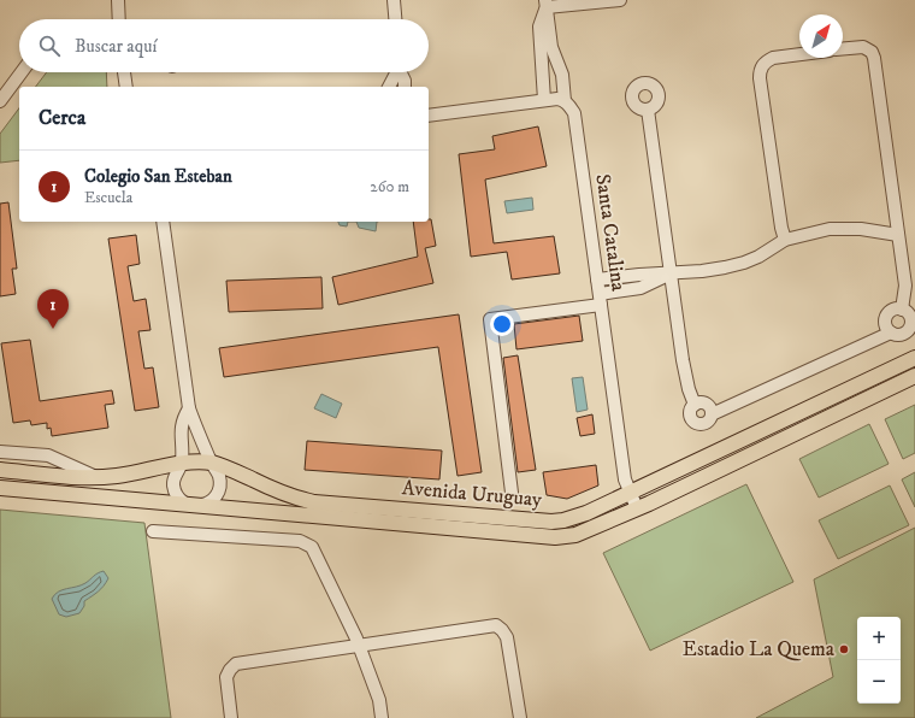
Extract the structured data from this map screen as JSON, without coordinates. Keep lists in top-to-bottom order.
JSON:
{
  "streets": {
    "main road": ["Avenida Uruguay"],
    "street": ["Santa Catalina"]
  },
  "crossings": [
    ["Santa Catalina", "Avenida Uruguay"]
  ],
  "places": ["Estadio La Quema"],
  "north": "top right",
  "page": {
    "search": "Buscar aquí",
    "heading": "Cerca",
    "list": [
      {
        "mark": "1",
        "name": "Colegio San Esteban",
        "note": "Escuela",
        "value": "260 m"
      }
    ],
    "pins": "1",
    "map_buttons": ["+", "−"]
  }
}
